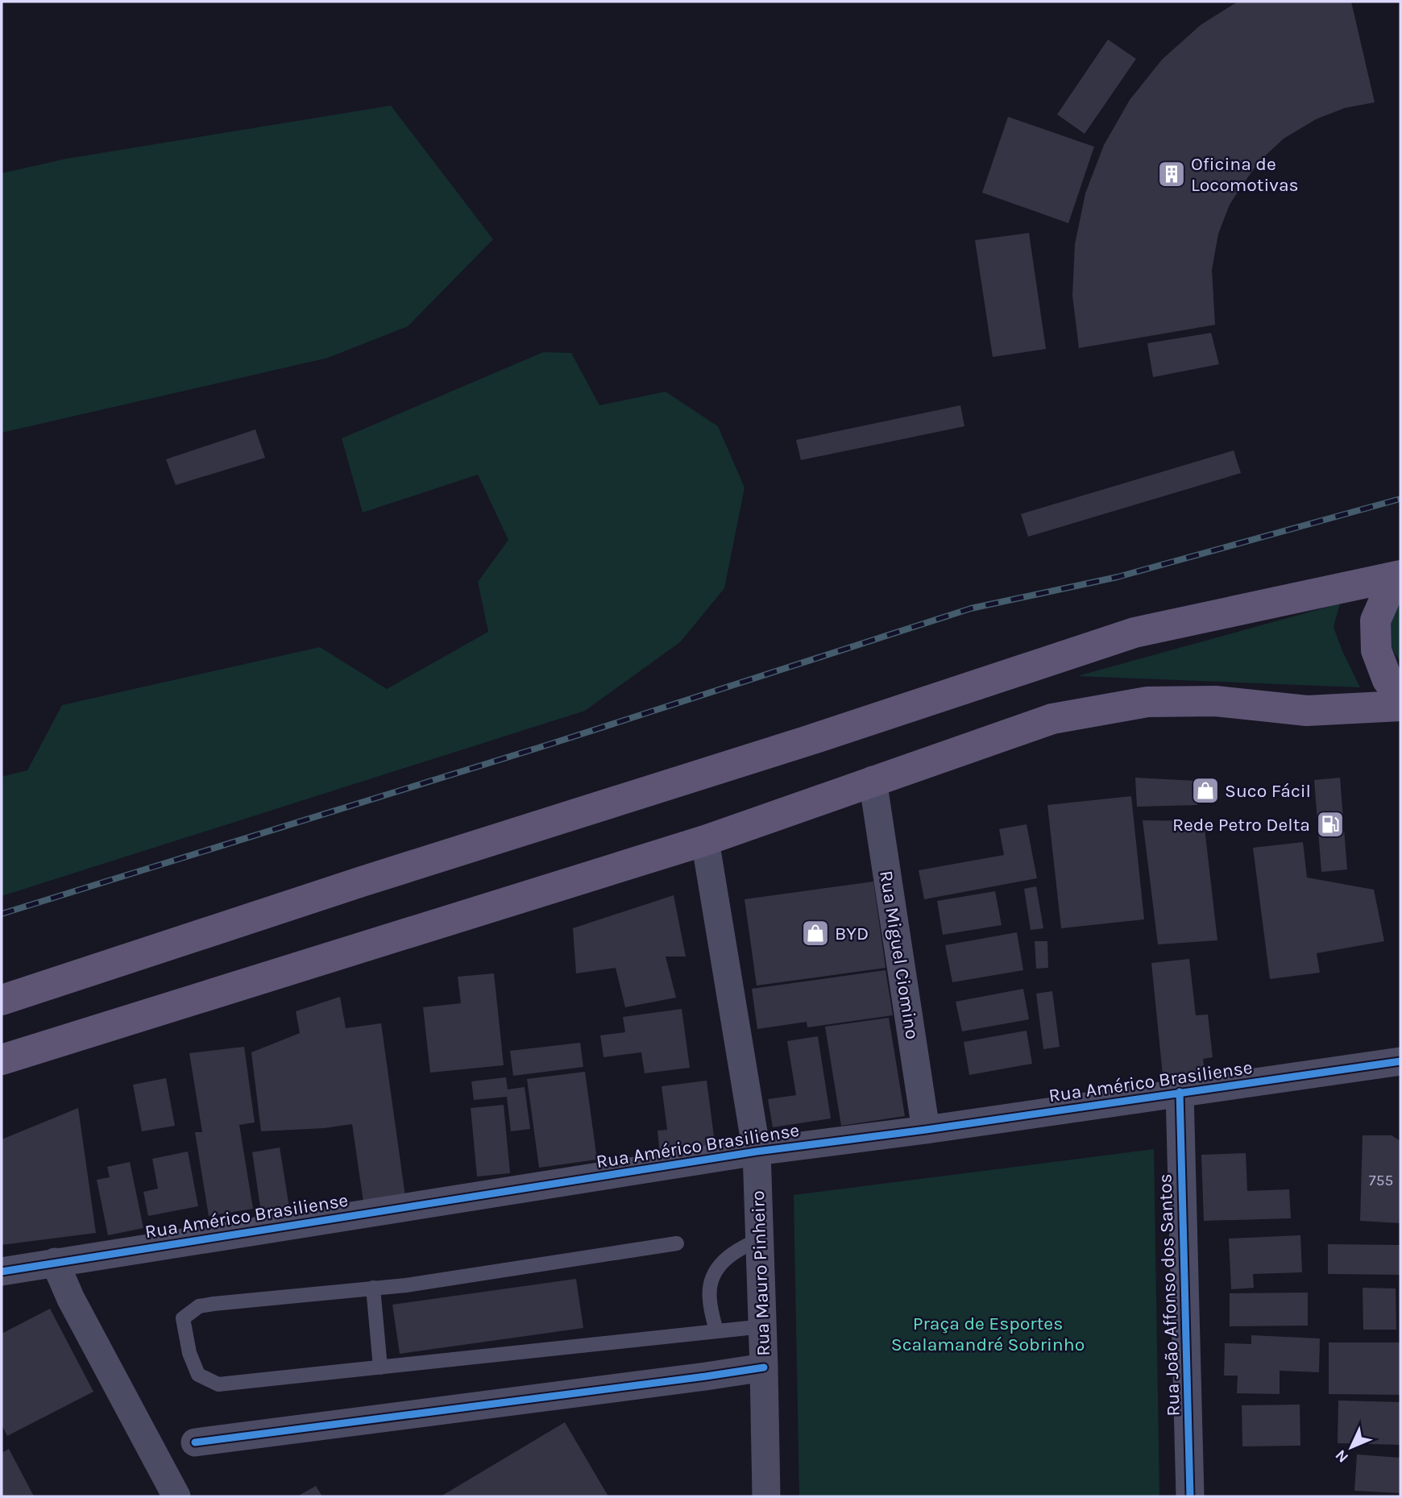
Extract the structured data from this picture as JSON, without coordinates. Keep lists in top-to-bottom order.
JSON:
{
  "streets": {
    "street": [
      "Rua Miguel Ciomino",
      "Rua Américo Brasiliense",
      "Rua Mauro Pinheiro",
      "Rua João Affonso dos Santos"
    ]
  },
  "crossings": [
    ["Rua Miguel Ciomino", "Rua Américo Brasiliense"],
    ["Rua Américo Brasiliense", "Rua Mauro Pinheiro"],
    ["Rua Américo Brasiliense", "Rua João Affonso dos Santos"]
  ],
  "parks": ["Praça de Esportes Scalamandré Sobrinho"],
  "places": {
    "building": ["Oficina de Locomotivas"],
    "shop": ["Suco Fácil", "BYD"],
    "fuel station": ["Rede Petro Delta"]
  },
  "house_numbers": ["755"],
  "north": "bottom left"
}
